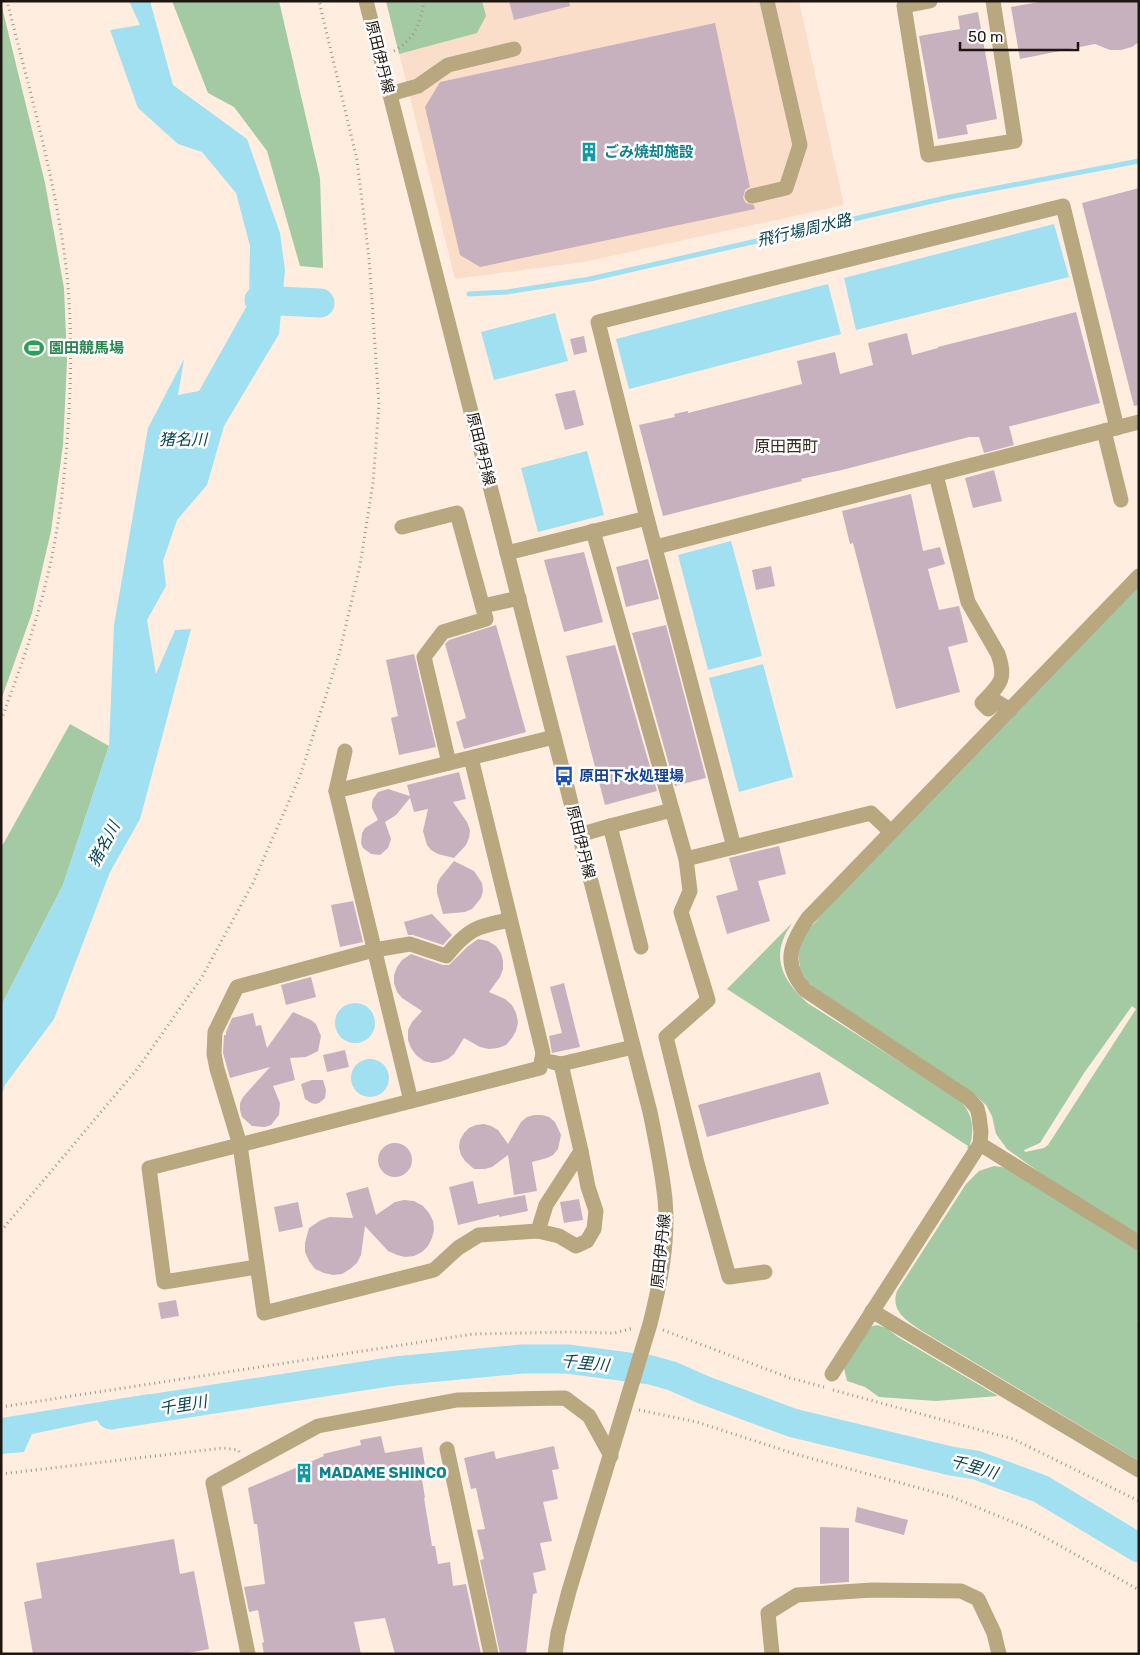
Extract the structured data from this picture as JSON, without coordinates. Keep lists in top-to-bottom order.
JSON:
{
  "streets": {
    "street": ["原田伊丹線"]
  },
  "districts": ["原田西町"],
  "water": ["飛行場周水路", "猪名川", "千里川"],
  "places": {
    "building": ["ごみ焼却施設", "MADAME SHINCO"],
    "sports": ["園田競馬場"],
    "bus stop": ["原田下水処理場"]
  },
  "scale_bar": "50 m"
}
